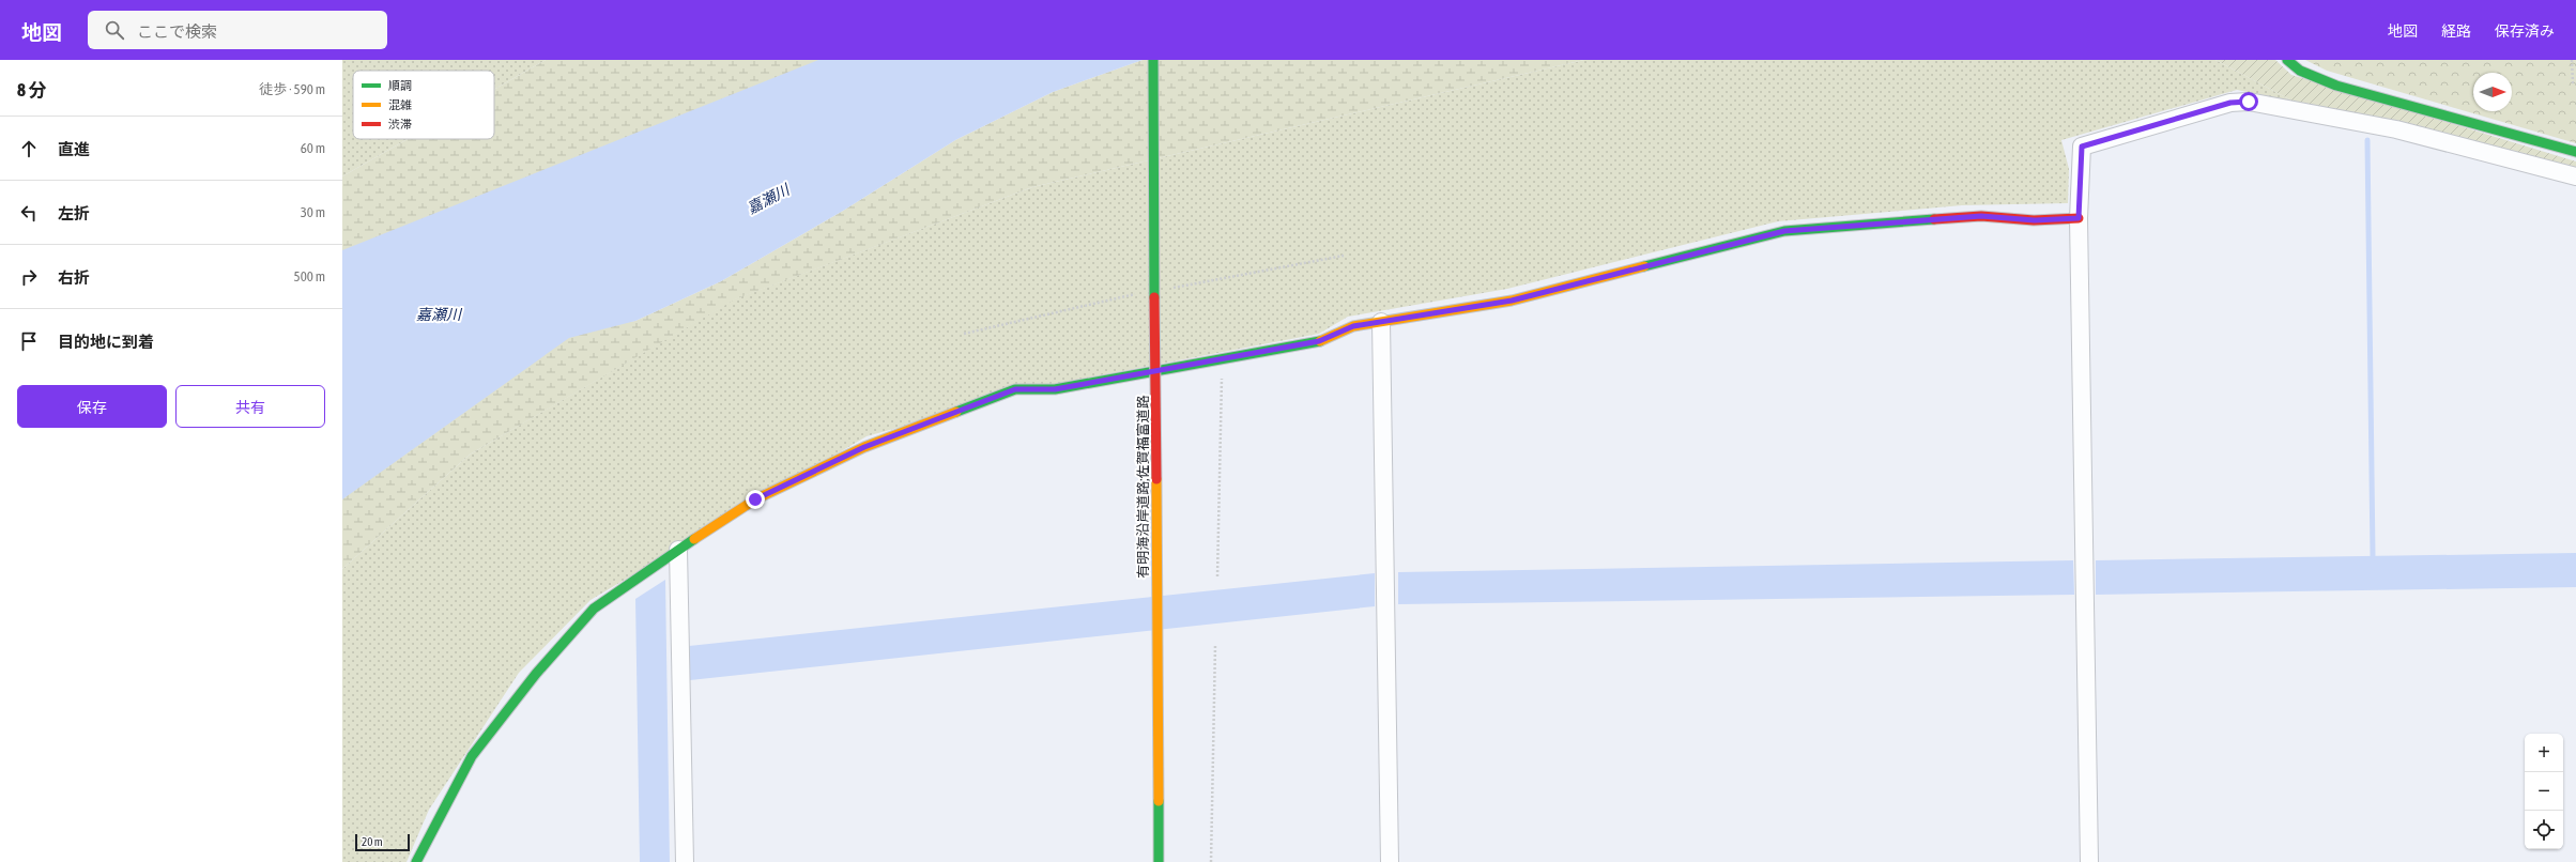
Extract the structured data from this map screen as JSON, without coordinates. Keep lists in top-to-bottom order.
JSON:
{
  "streets": {
    "main road": ["有明海沿岸道路;佐賀福富道路"]
  },
  "water": ["嘉瀬川"],
  "legend": ["順調", "混雑", "渋滞"],
  "scale_bar": "20 m",
  "north": "right",
  "page": {
    "header": "地図",
    "search": "ここで検索",
    "nav": ["地図", "経路", "保存済み"],
    "heading": ["8 分", "徒歩 · 590 m"],
    "list": [
      ["直進", "60 m"],
      ["左折", "30 m"],
      ["右折", "500 m"],
      "目的地に到着"
    ],
    "buttons": ["保存", "共有"],
    "map_buttons": ["+", "−"],
    "scale": "20 m"
  }
}
